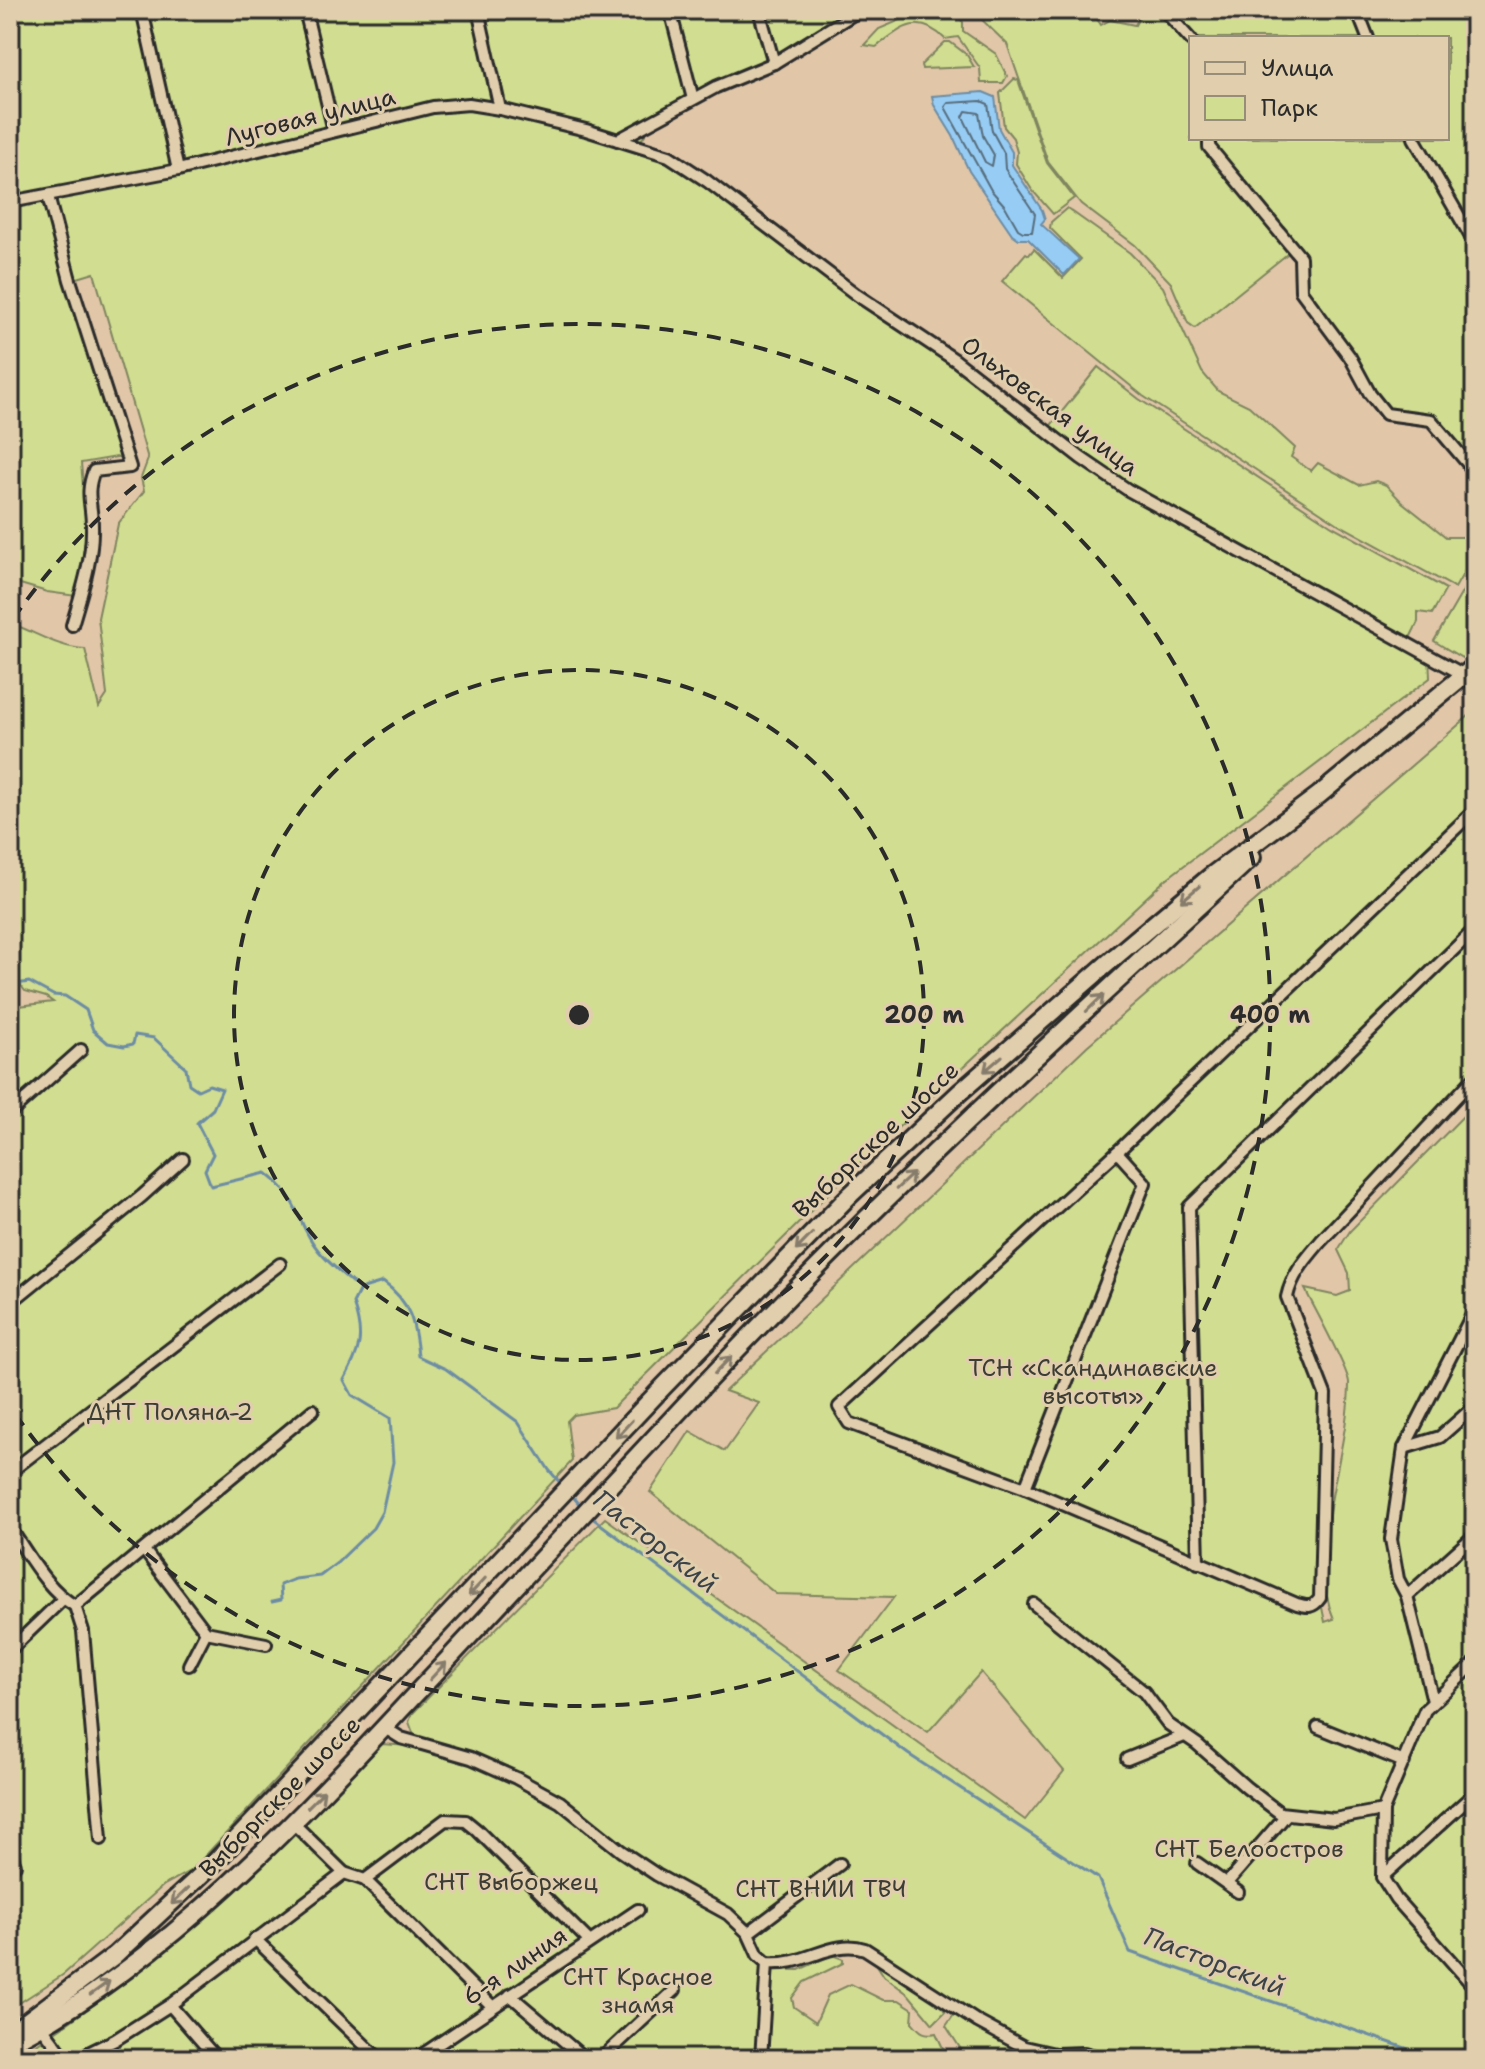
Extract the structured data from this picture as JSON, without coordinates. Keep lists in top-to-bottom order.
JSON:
{
  "streets": {
    "main road": ["Выборгское шоссе"],
    "street": ["Луговая улица", "Ольховская улица", "6-я линия"]
  },
  "crossings": [
    ["Луговая улица", "Ольховская улица"],
    ["Ольховская улица", "Выборгское шоссе"]
  ],
  "water": ["Пасторский"],
  "parks": [
    "ТСН «Скандинавские высоты»",
    "ДНТ Поляна-2",
    "СНТ Белоостров",
    "СНТ Выборжец",
    "СНТ ВНИИ ТВЧ",
    "СНТ Красное знамя"
  ],
  "legend": ["Улица", "Парк"],
  "rings": ["200 m", "400 m"]
}
